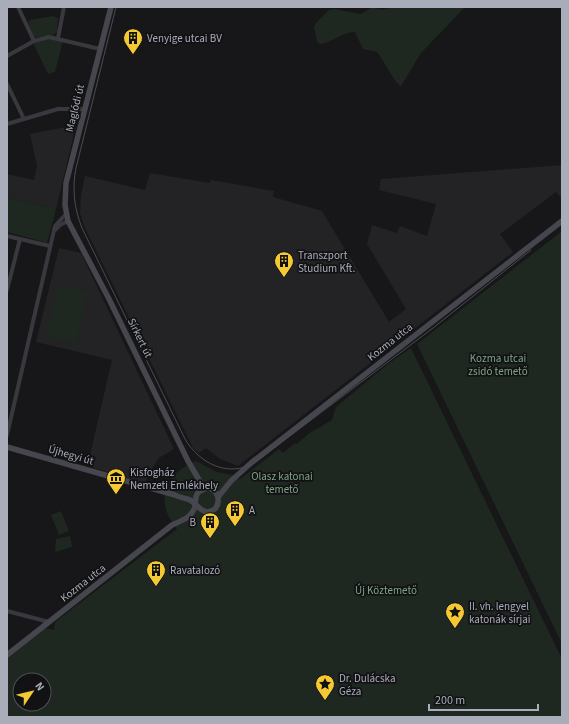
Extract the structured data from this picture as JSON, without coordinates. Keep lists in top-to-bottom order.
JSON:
{
  "streets": {
    "street": [
      "Maglódi út",
      "Sírkert út",
      "Kozma utca",
      "Újhegyi út"
    ]
  },
  "crossings": [
    ["Maglódi út", "Sírkert út"],
    ["Sírkert út", "Kozma utca"],
    ["Sírkert út", "Újhegyi út"],
    ["Kozma utca", "Újhegyi út"]
  ],
  "parks": ["Kozma utcai zsidó temető", "Olasz katonai temető", "Új Köztemető"],
  "places": {
    "building": [
      "Venyige utcai BV",
      "Transzport Studium Kft.",
      "A",
      "B",
      "Ravatalozó"
    ],
    "museum": ["Kisfogház Nemzeti Emlékhely"],
    "place": ["II. vh. lengyel katonák sírjai", "Dr. Dulácska Géza"]
  },
  "scale_bar": "200 m",
  "north": "top right"
}
